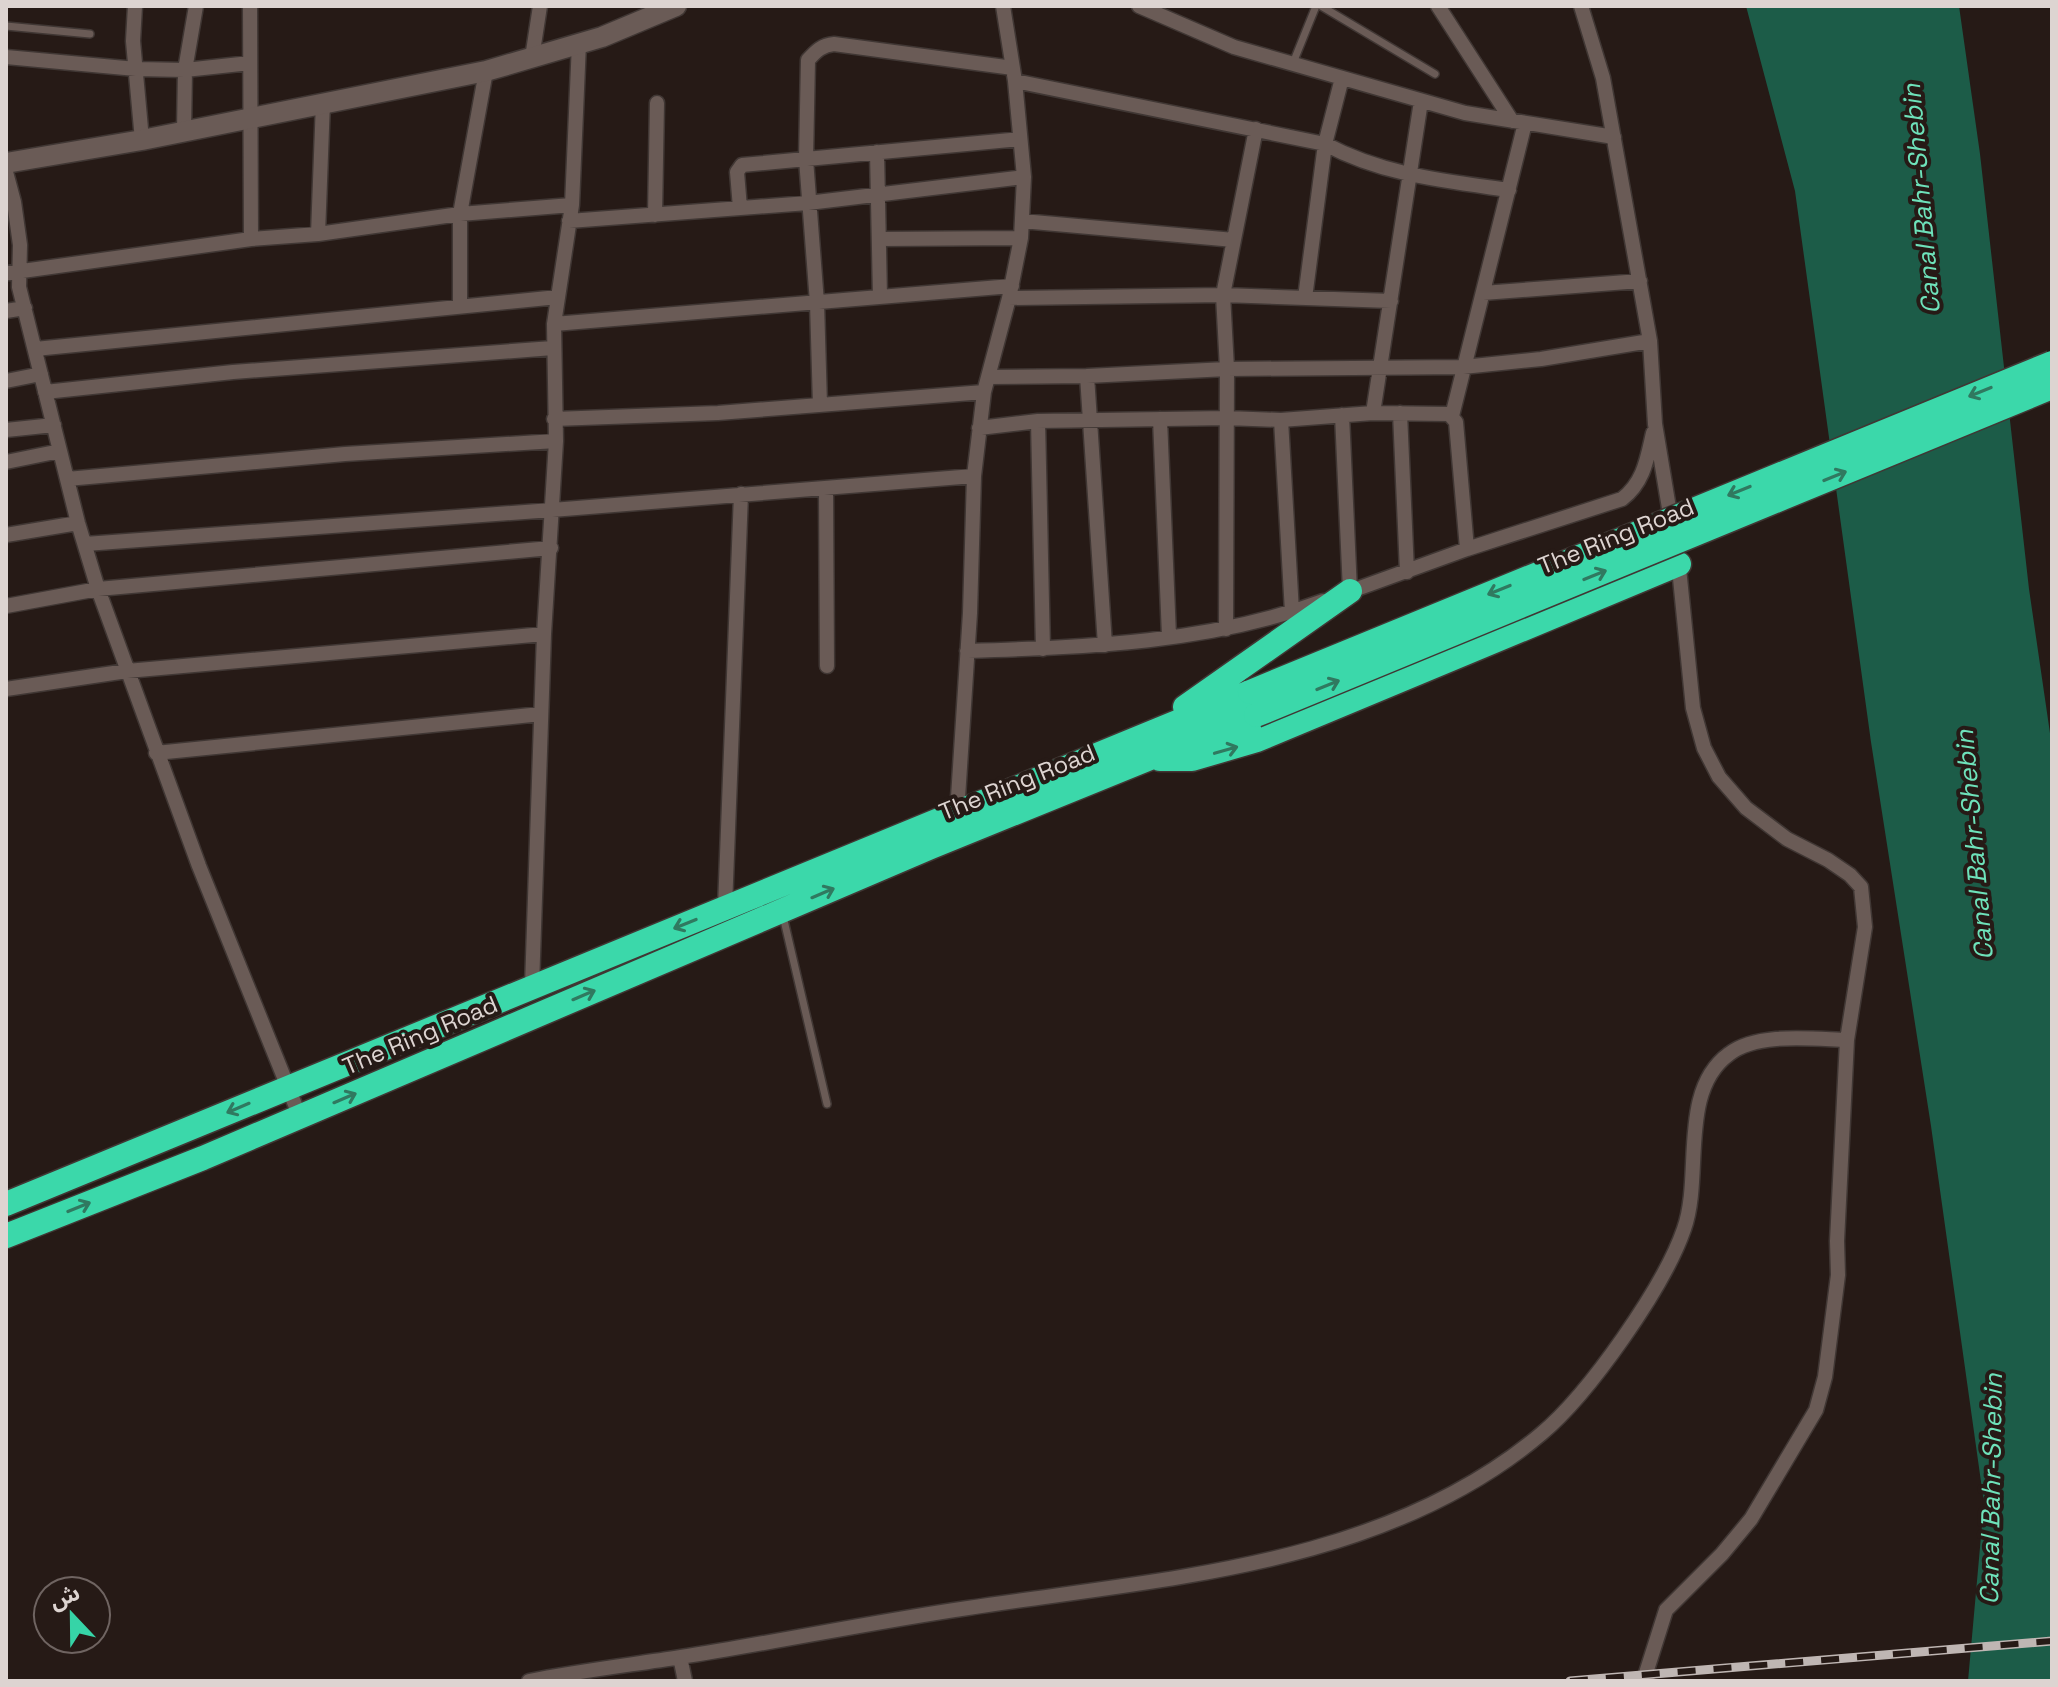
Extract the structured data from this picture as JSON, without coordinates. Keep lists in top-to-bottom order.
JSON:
{
  "streets": {
    "highway": ["The Ring Road"]
  },
  "water": ["Canal Bahr-Shebin"],
  "north": "top"
}
